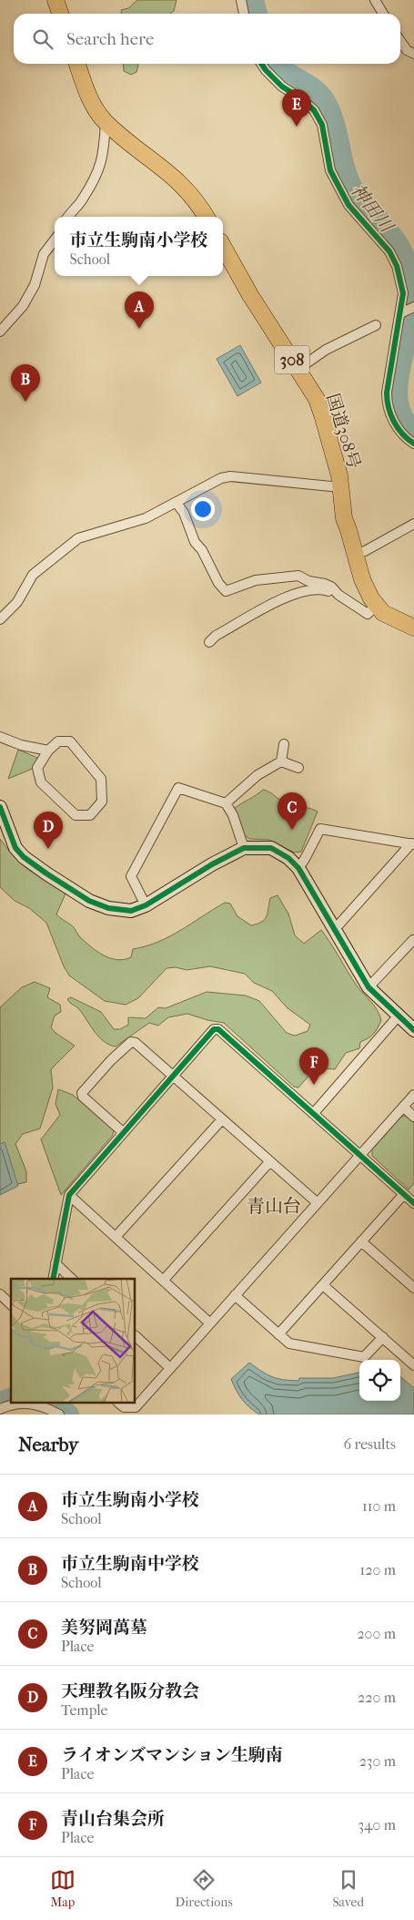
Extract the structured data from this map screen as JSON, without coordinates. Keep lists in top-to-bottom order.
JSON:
{
  "streets": {
    "highway": ["308", "国道308号"]
  },
  "districts": ["青山台"],
  "water": ["神田川"],
  "page": {
    "search": "Search here",
    "pins": [
      "E",
      "A",
      "B",
      "C",
      "D",
      "F"
    ],
    "popup": ["市立生駒南小学校", "School"],
    "heading": ["Nearby", "6 results"],
    "list": [
      {
        "mark": "A",
        "name": "市立生駒南小学校",
        "note": "School",
        "value": "110 m"
      },
      {
        "mark": "B",
        "name": "市立生駒南中学校",
        "note": "School",
        "value": "120 m"
      },
      {
        "mark": "C",
        "name": "美努岡萬墓",
        "note": "Place",
        "value": "200 m"
      },
      {
        "mark": "D",
        "name": "天理教名阪分教会",
        "note": "Temple",
        "value": "220 m"
      },
      {
        "mark": "E",
        "name": "ライオンズマンション生駒南",
        "note": "Place",
        "value": "230 m"
      },
      {
        "mark": "F",
        "name": "青山台集会所",
        "note": "Place",
        "value": "340 m"
      }
    ],
    "nav": ["Map", "Directions", "Saved"]
  }
}
